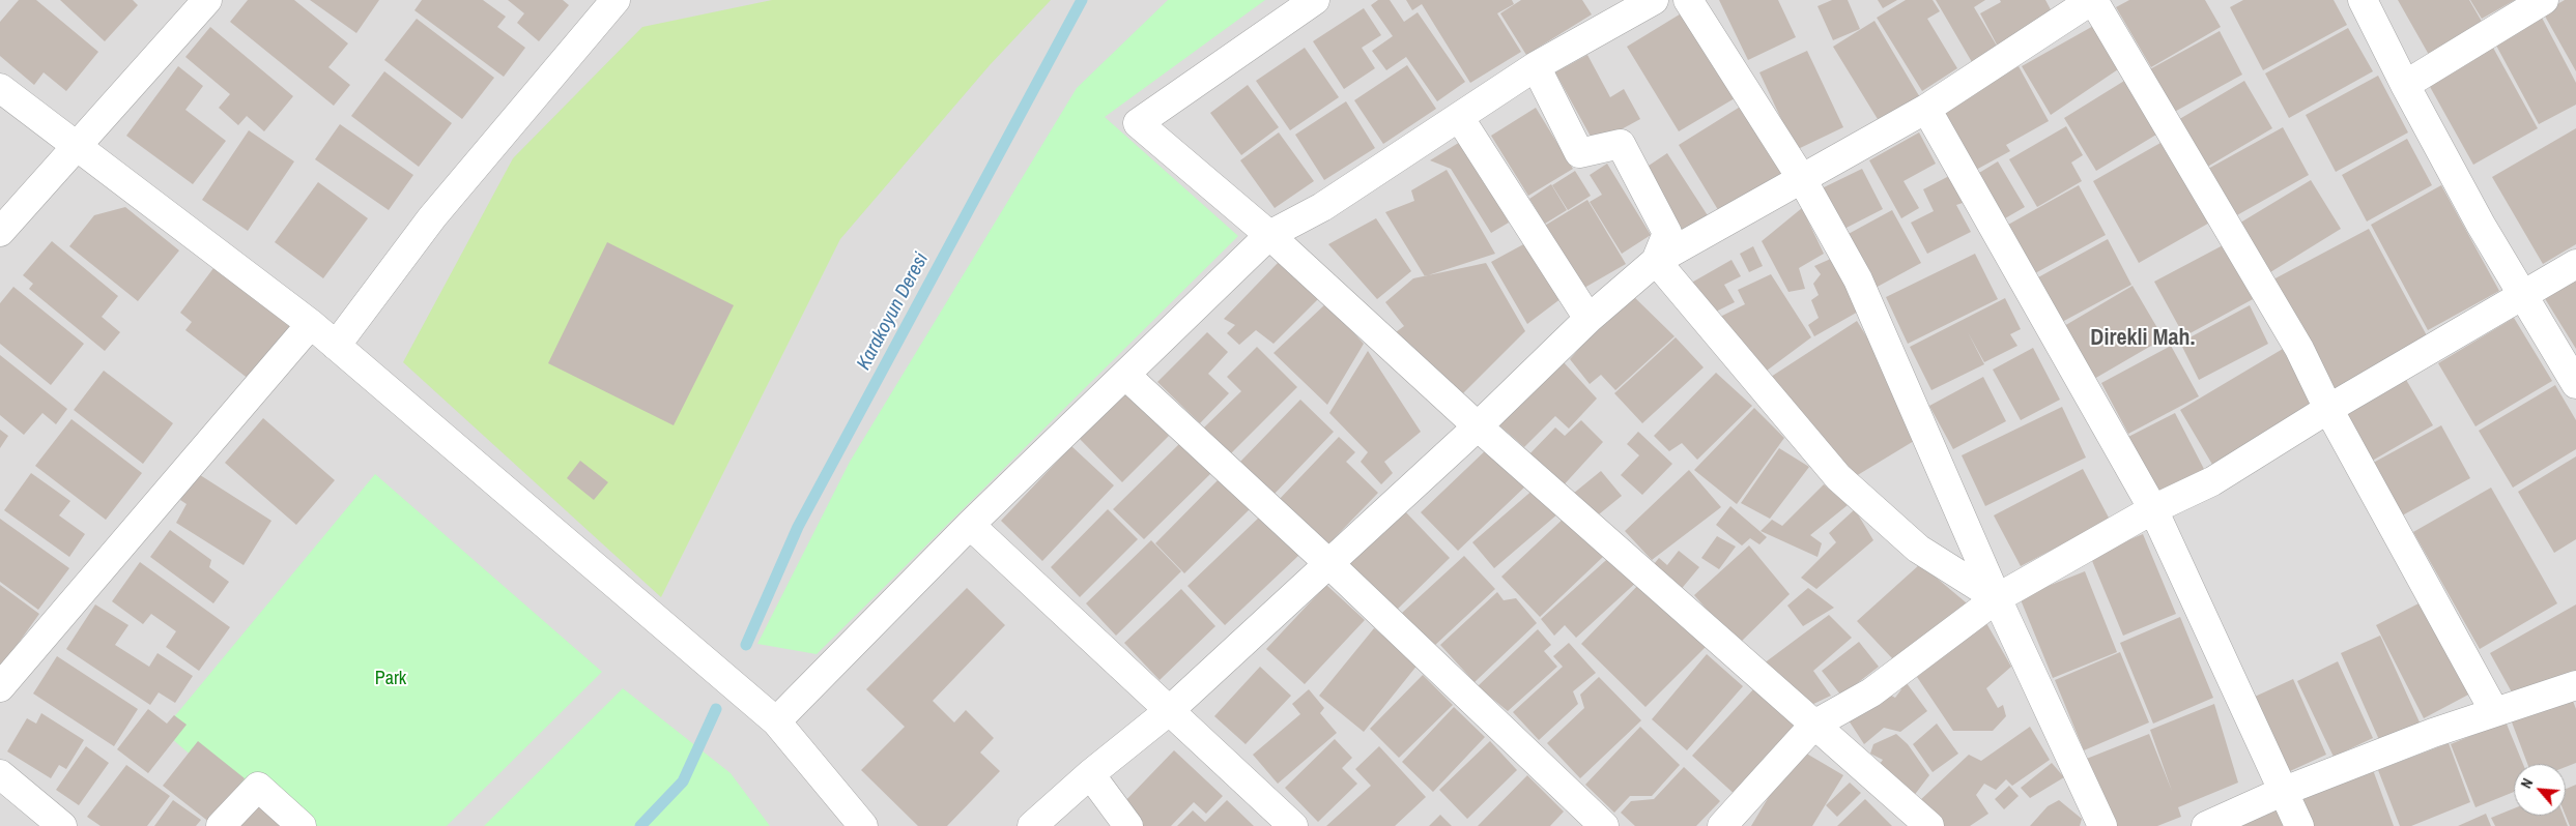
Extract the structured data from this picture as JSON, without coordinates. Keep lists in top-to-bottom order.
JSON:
{
  "districts": ["Direkli Mah."],
  "water": ["Karakoyun Deresi"],
  "parks": ["Park"],
  "north": "top left"
}
